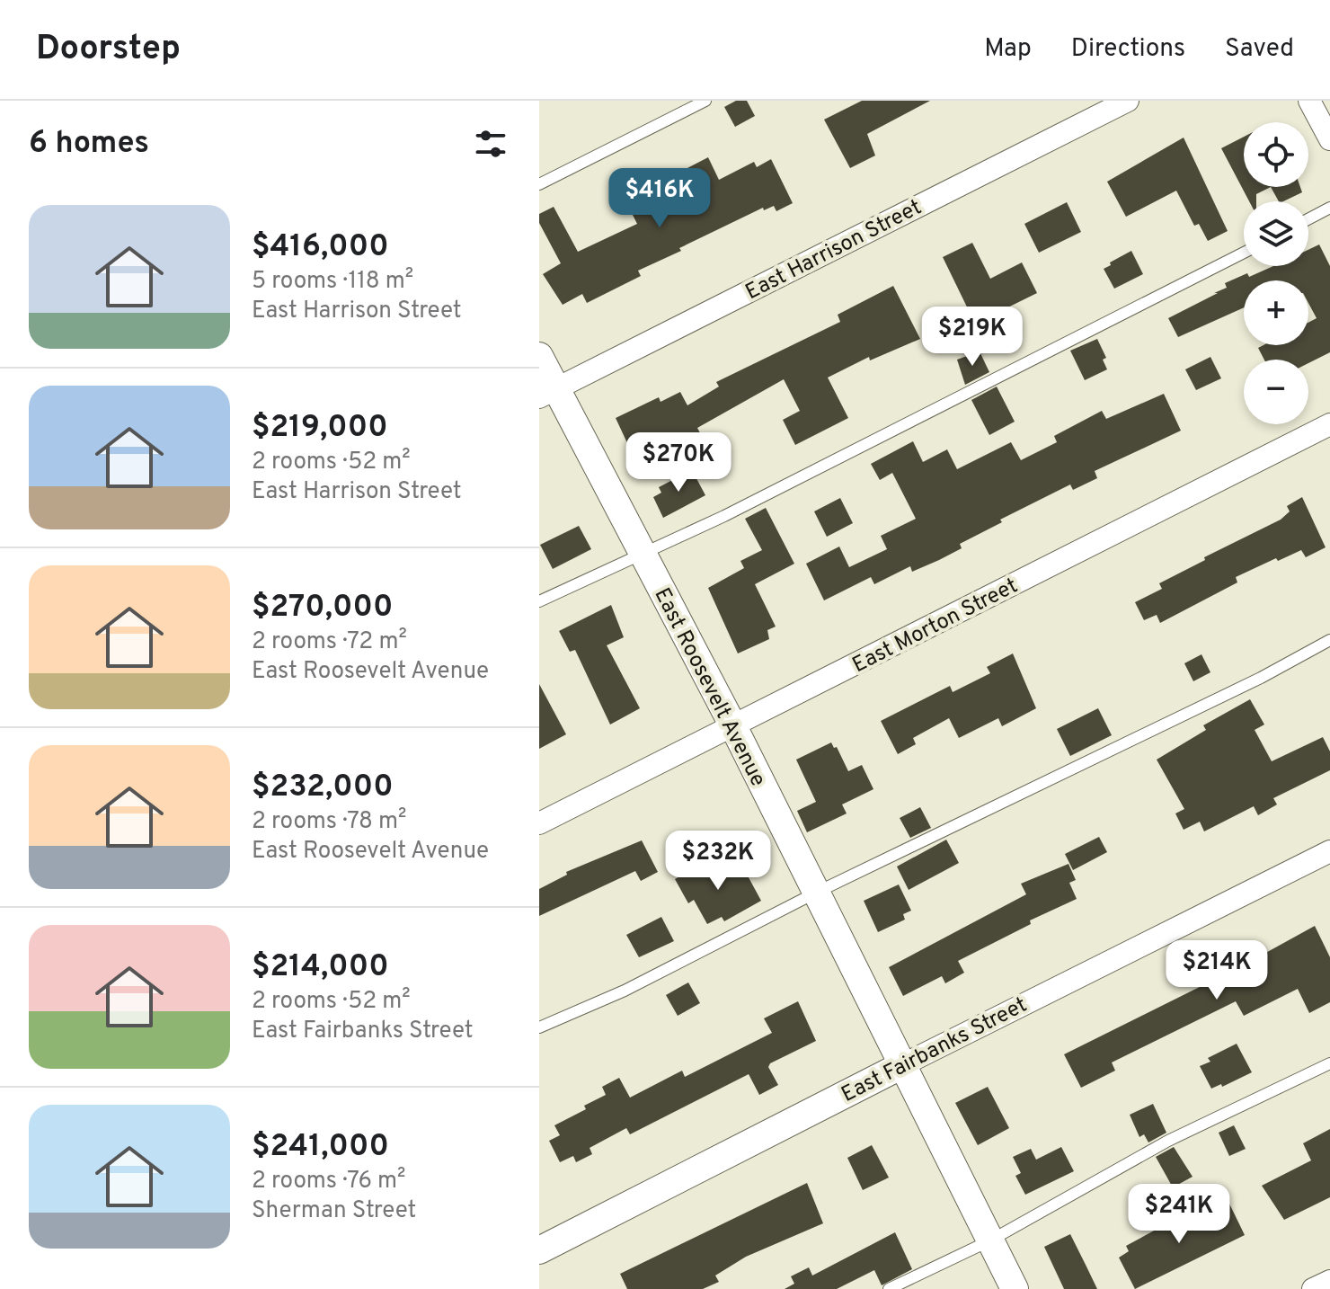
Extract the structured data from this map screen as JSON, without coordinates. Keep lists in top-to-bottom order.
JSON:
{
  "streets": {
    "street": [
      "East Harrison Street",
      "East Morton Street",
      "East Roosevelt Avenue",
      "East Fairbanks Street"
    ]
  },
  "crossings": [
    ["East Harrison Street", "East Roosevelt Avenue"],
    ["East Morton Street", "East Roosevelt Avenue"],
    ["East Roosevelt Avenue", "East Fairbanks Street"]
  ],
  "page": {
    "header": "Doorstep",
    "nav": ["Map", "Directions", "Saved"],
    "heading": "6 homes",
    "map_buttons": ["+", "−"],
    "price": [
      "$416K",
      "$219K",
      "$270K",
      "$232K",
      "$214K",
      "$241K"
    ],
    "list": [
      {
        "name": "$416,000",
        "note": "5 rooms · 118 m² · East Harrison Street"
      },
      {
        "name": "$219,000",
        "note": "2 rooms · 52 m² · East Harrison Street"
      },
      {
        "name": "$270,000",
        "note": "2 rooms · 72 m² · East Roosevelt Avenue"
      },
      {
        "name": "$232,000",
        "note": "2 rooms · 78 m² · East Roosevelt Avenue"
      },
      {
        "name": "$214,000",
        "note": "2 rooms · 52 m² · East Fairbanks Street"
      },
      {
        "name": "$241,000",
        "note": "2 rooms · 76 m² · Sherman Street"
      }
    ]
  }
}
